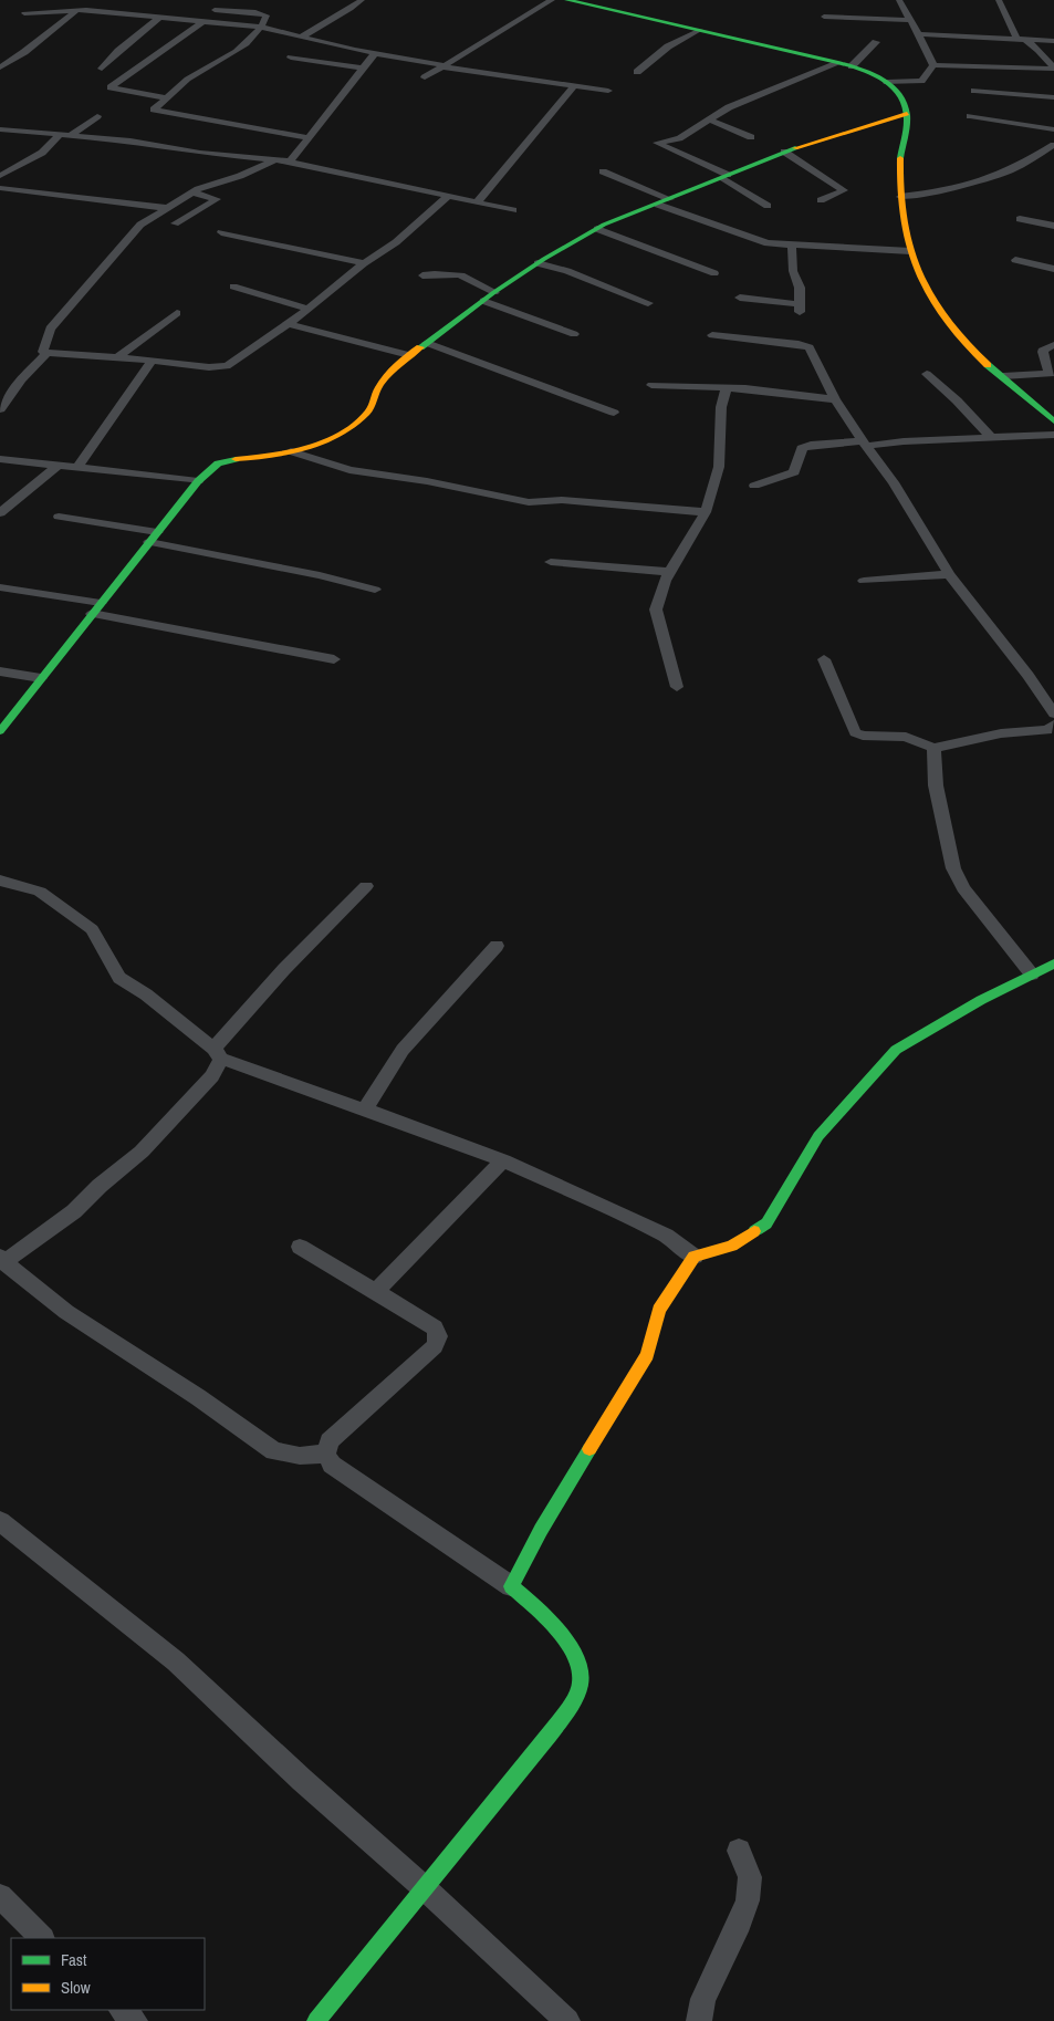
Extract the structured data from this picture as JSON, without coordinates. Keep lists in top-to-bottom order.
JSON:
{
  "legend": ["Fast", "Slow"]
}
